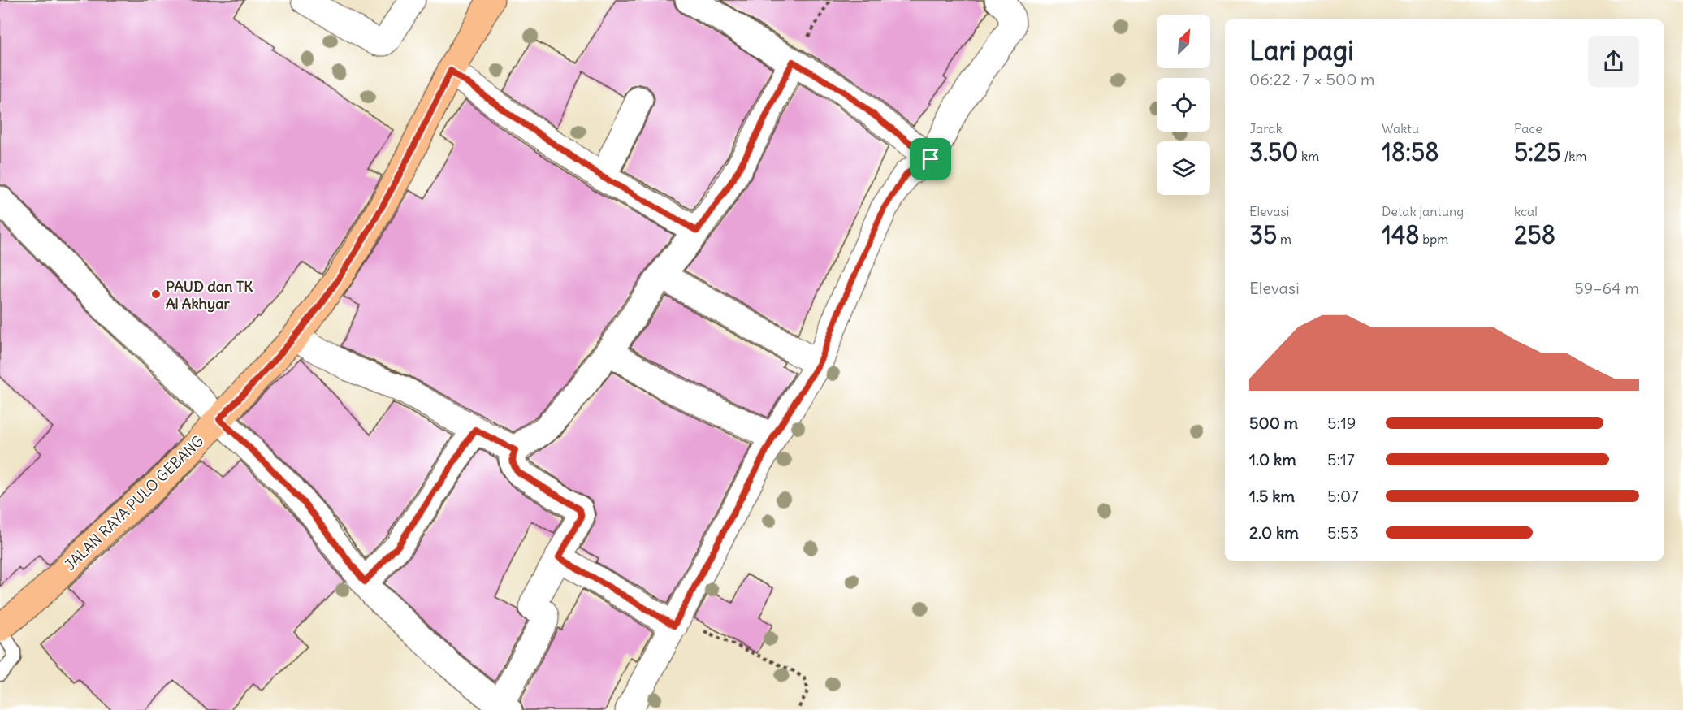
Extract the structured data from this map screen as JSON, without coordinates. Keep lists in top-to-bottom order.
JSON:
{
  "streets": {
    "main road": ["JALAN RAYA PULO GEBANG"]
  },
  "places": ["PAUD dan TK Al Akhyar"],
  "north": "top right",
  "page": {
    "heading": ["Lari pagi", "06:22 · 7 × 500 m"],
    "stats": [
      ["Jarak", "3.50 km"],
      ["Waktu", "18:58"],
      ["Pace", "5:25 /km"],
      ["Elevasi", "35 m"],
      ["Detak jantung", "148 bpm"],
      ["kcal", "258"]
    ],
    "chart": ["Elevasi", "59–64 m"],
    "list": [
      {
        "name": "500 m",
        "note": "5:19"
      },
      {
        "name": "1.0 km",
        "note": "5:17"
      },
      {
        "name": "1.5 km",
        "note": "5:07"
      },
      {
        "name": "2.0 km",
        "note": "5:53"
      }
    ]
  }
}
